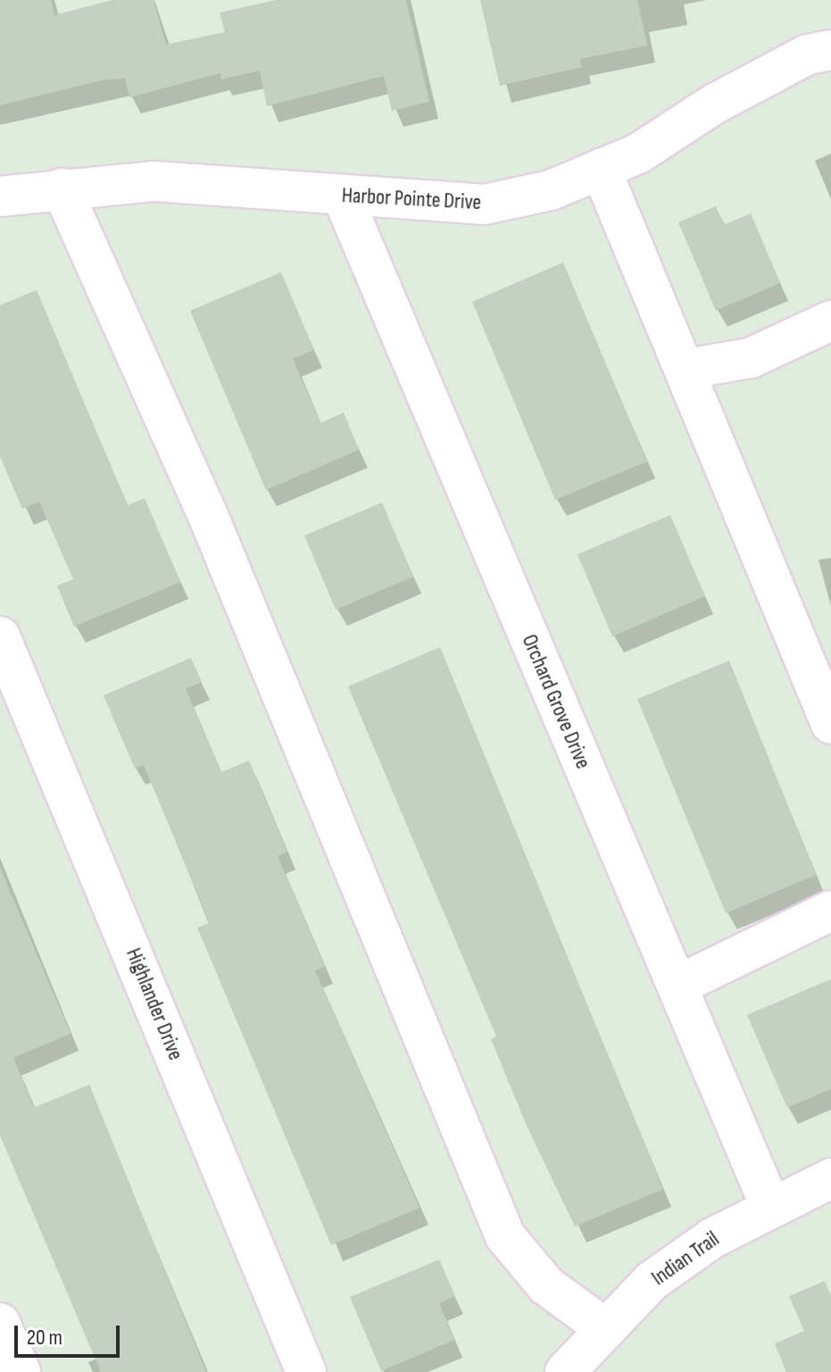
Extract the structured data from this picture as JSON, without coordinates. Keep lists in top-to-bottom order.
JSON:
{
  "streets": {
    "street": [
      "Harbor Pointe Drive",
      "Orchard Grove Drive",
      "Highlander Drive",
      "Indian Trail"
    ]
  },
  "crossings": [
    ["Harbor Pointe Drive", "Orchard Grove Drive"],
    ["Orchard Grove Drive", "Indian Trail"]
  ],
  "scale_bar": "20 m"
}
